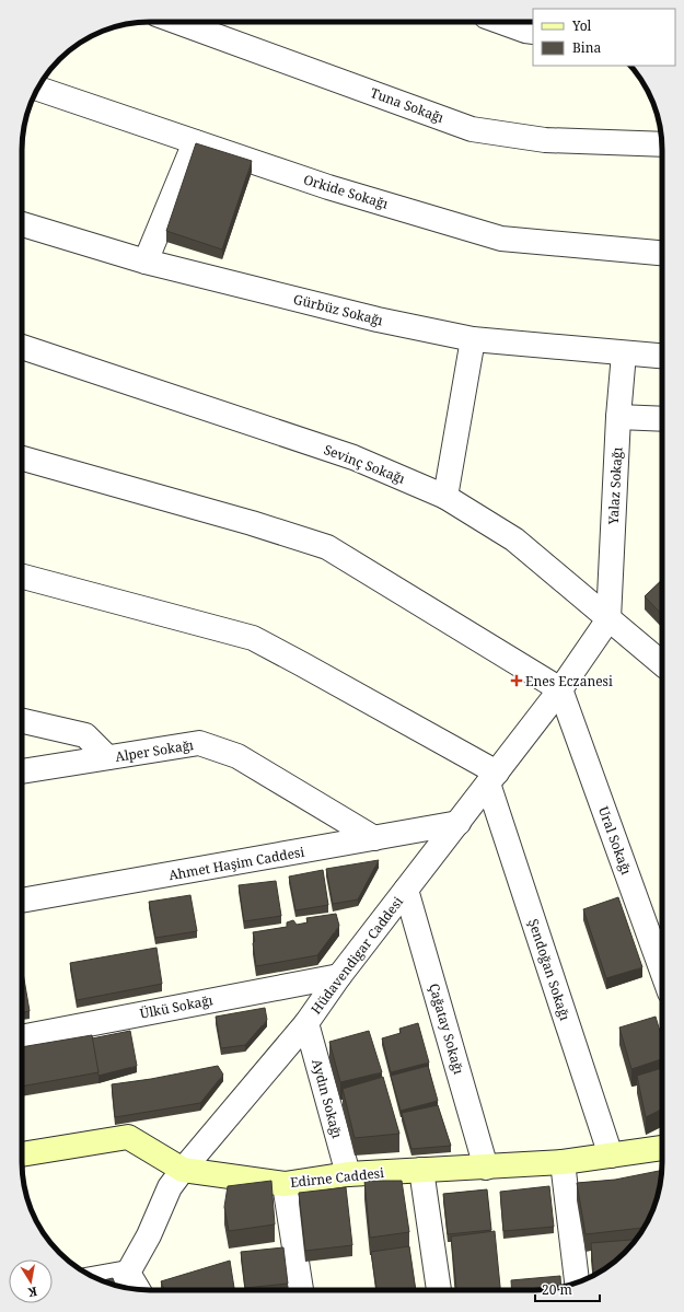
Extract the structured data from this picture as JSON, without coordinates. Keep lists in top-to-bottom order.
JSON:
{
  "streets": {
    "main road": ["Edirne Caddesi"],
    "street": [
      "Tuna Sokağı",
      "Orkide Sokağı",
      "Gürbüz Sokağı",
      "Sevinç Sokağı",
      "Yalaz Sokağı",
      "Alper Sokağı",
      "Ural Sokağı",
      "Ahmet Haşim Caddesi",
      "Hüdavendigar Caddesi",
      "Şendoğan Sokağı",
      "Ülkü Sokağı",
      "Çağatay Sokağı",
      "Aydın Sokağı"
    ]
  },
  "crossings": [
    ["Gürbüz Sokağı", "Yalaz Sokağı"],
    ["Sevinç Sokağı", "Yalaz Sokağı"],
    ["Sevinç Sokağı", "Hüdavendigar Caddesi"],
    ["Yalaz Sokağı", "Hüdavendigar Caddesi"],
    ["Alper Sokağı", "Ahmet Haşim Caddesi"],
    ["Ural Sokağı", "Hüdavendigar Caddesi"],
    ["Ahmet Haşim Caddesi", "Hüdavendigar Caddesi"],
    ["Hüdavendigar Caddesi", "Şendoğan Sokağı"],
    ["Hüdavendigar Caddesi", "Ülkü Sokağı"],
    ["Hüdavendigar Caddesi", "Çağatay Sokağı"],
    ["Hüdavendigar Caddesi", "Aydın Sokağı"],
    ["Hüdavendigar Caddesi", "Edirne Caddesi"],
    ["Şendoğan Sokağı", "Edirne Caddesi"],
    ["Çağatay Sokağı", "Edirne Caddesi"],
    ["Aydın Sokağı", "Edirne Caddesi"]
  ],
  "places": {
    "health": ["Enes Eczanesi"]
  },
  "legend": ["Yol", "Bina"],
  "scale_bar": "20 m",
  "north": "bottom"
}
